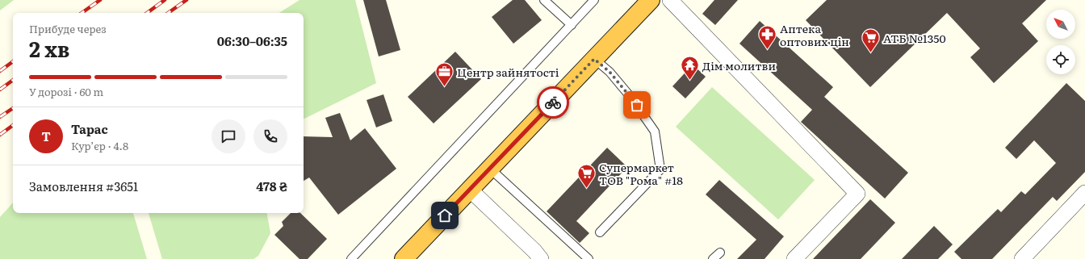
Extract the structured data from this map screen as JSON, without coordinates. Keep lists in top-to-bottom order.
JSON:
{
  "places": {
    "pharmacy": ["Аптека оптових цін"],
    "supermarket": ["АТБ №1350", "Супермаркет ТОВ \"Рома\" #18"],
    "temple": ["Дім молитви"],
    "office": ["Центр зайнятості"]
  },
  "north": "top left",
  "page": {
    "heading": ["2 хв", "Прибуде через", "06:30–06:35"],
    "panel": [
      "Тарас",
      "Кур’єр · 4.8",
      "Замовлення #3651",
      "478 ₴"
    ],
    "bar": "У дорозі · 60 m",
    "round": "Т"
  }
}
